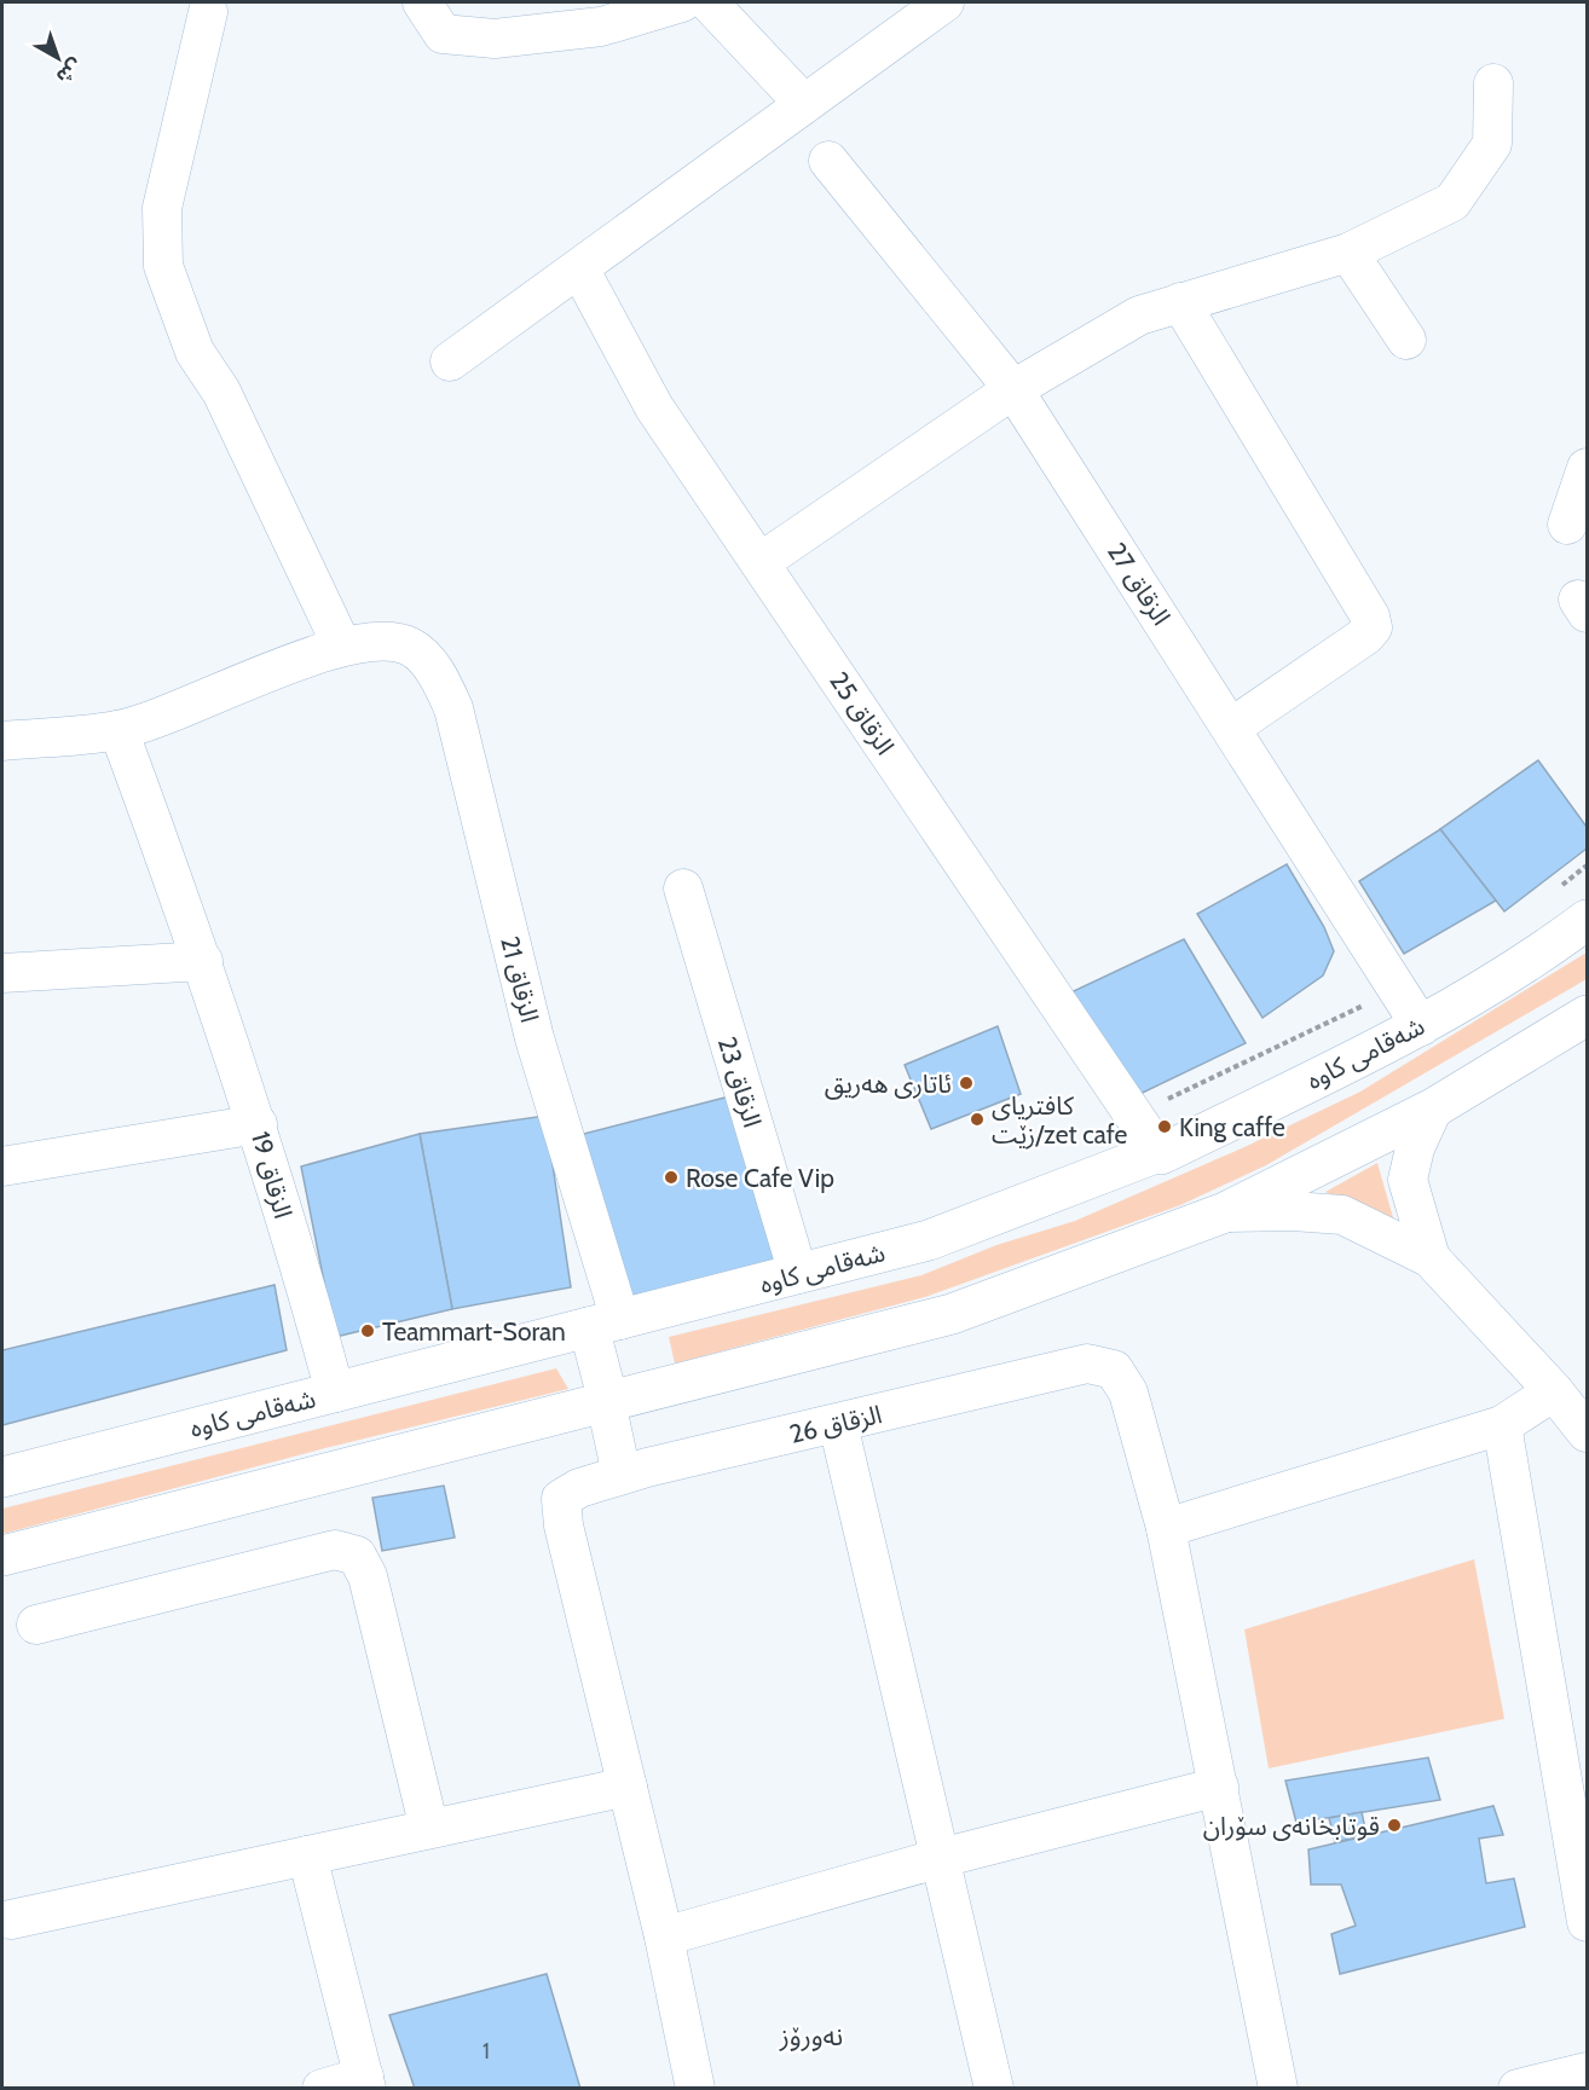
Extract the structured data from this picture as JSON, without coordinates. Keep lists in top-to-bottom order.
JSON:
{
  "streets": {
    "main road": ["شەقامی کاوە"],
    "street": [
      "الزقاق 27",
      "الزقاق 25",
      "الزقاق 21",
      "الزقاق 23",
      "الزقاق 19",
      "الزقاق 26"
    ]
  },
  "crossings": [
    ["الزقاق 27", "شەقامی کاوە"],
    ["الزقاق 25", "شەقامی کاوە"],
    ["الزقاق 21", "شەقامی کاوە"],
    ["شەقامی کاوە", "الزقاق 23"],
    ["شەقامی کاوە", "الزقاق 19"]
  ],
  "districts": ["نەورۆز"],
  "places": [
    "ئاتاری هەریق",
    "کافتریای زێت/zet cafe",
    "King caffe",
    "Rose Cafe Vip",
    "Teammart-Soran",
    "قوتابخانەی سۆران"
  ],
  "house_numbers": ["1"],
  "north": "bottom right"
}
